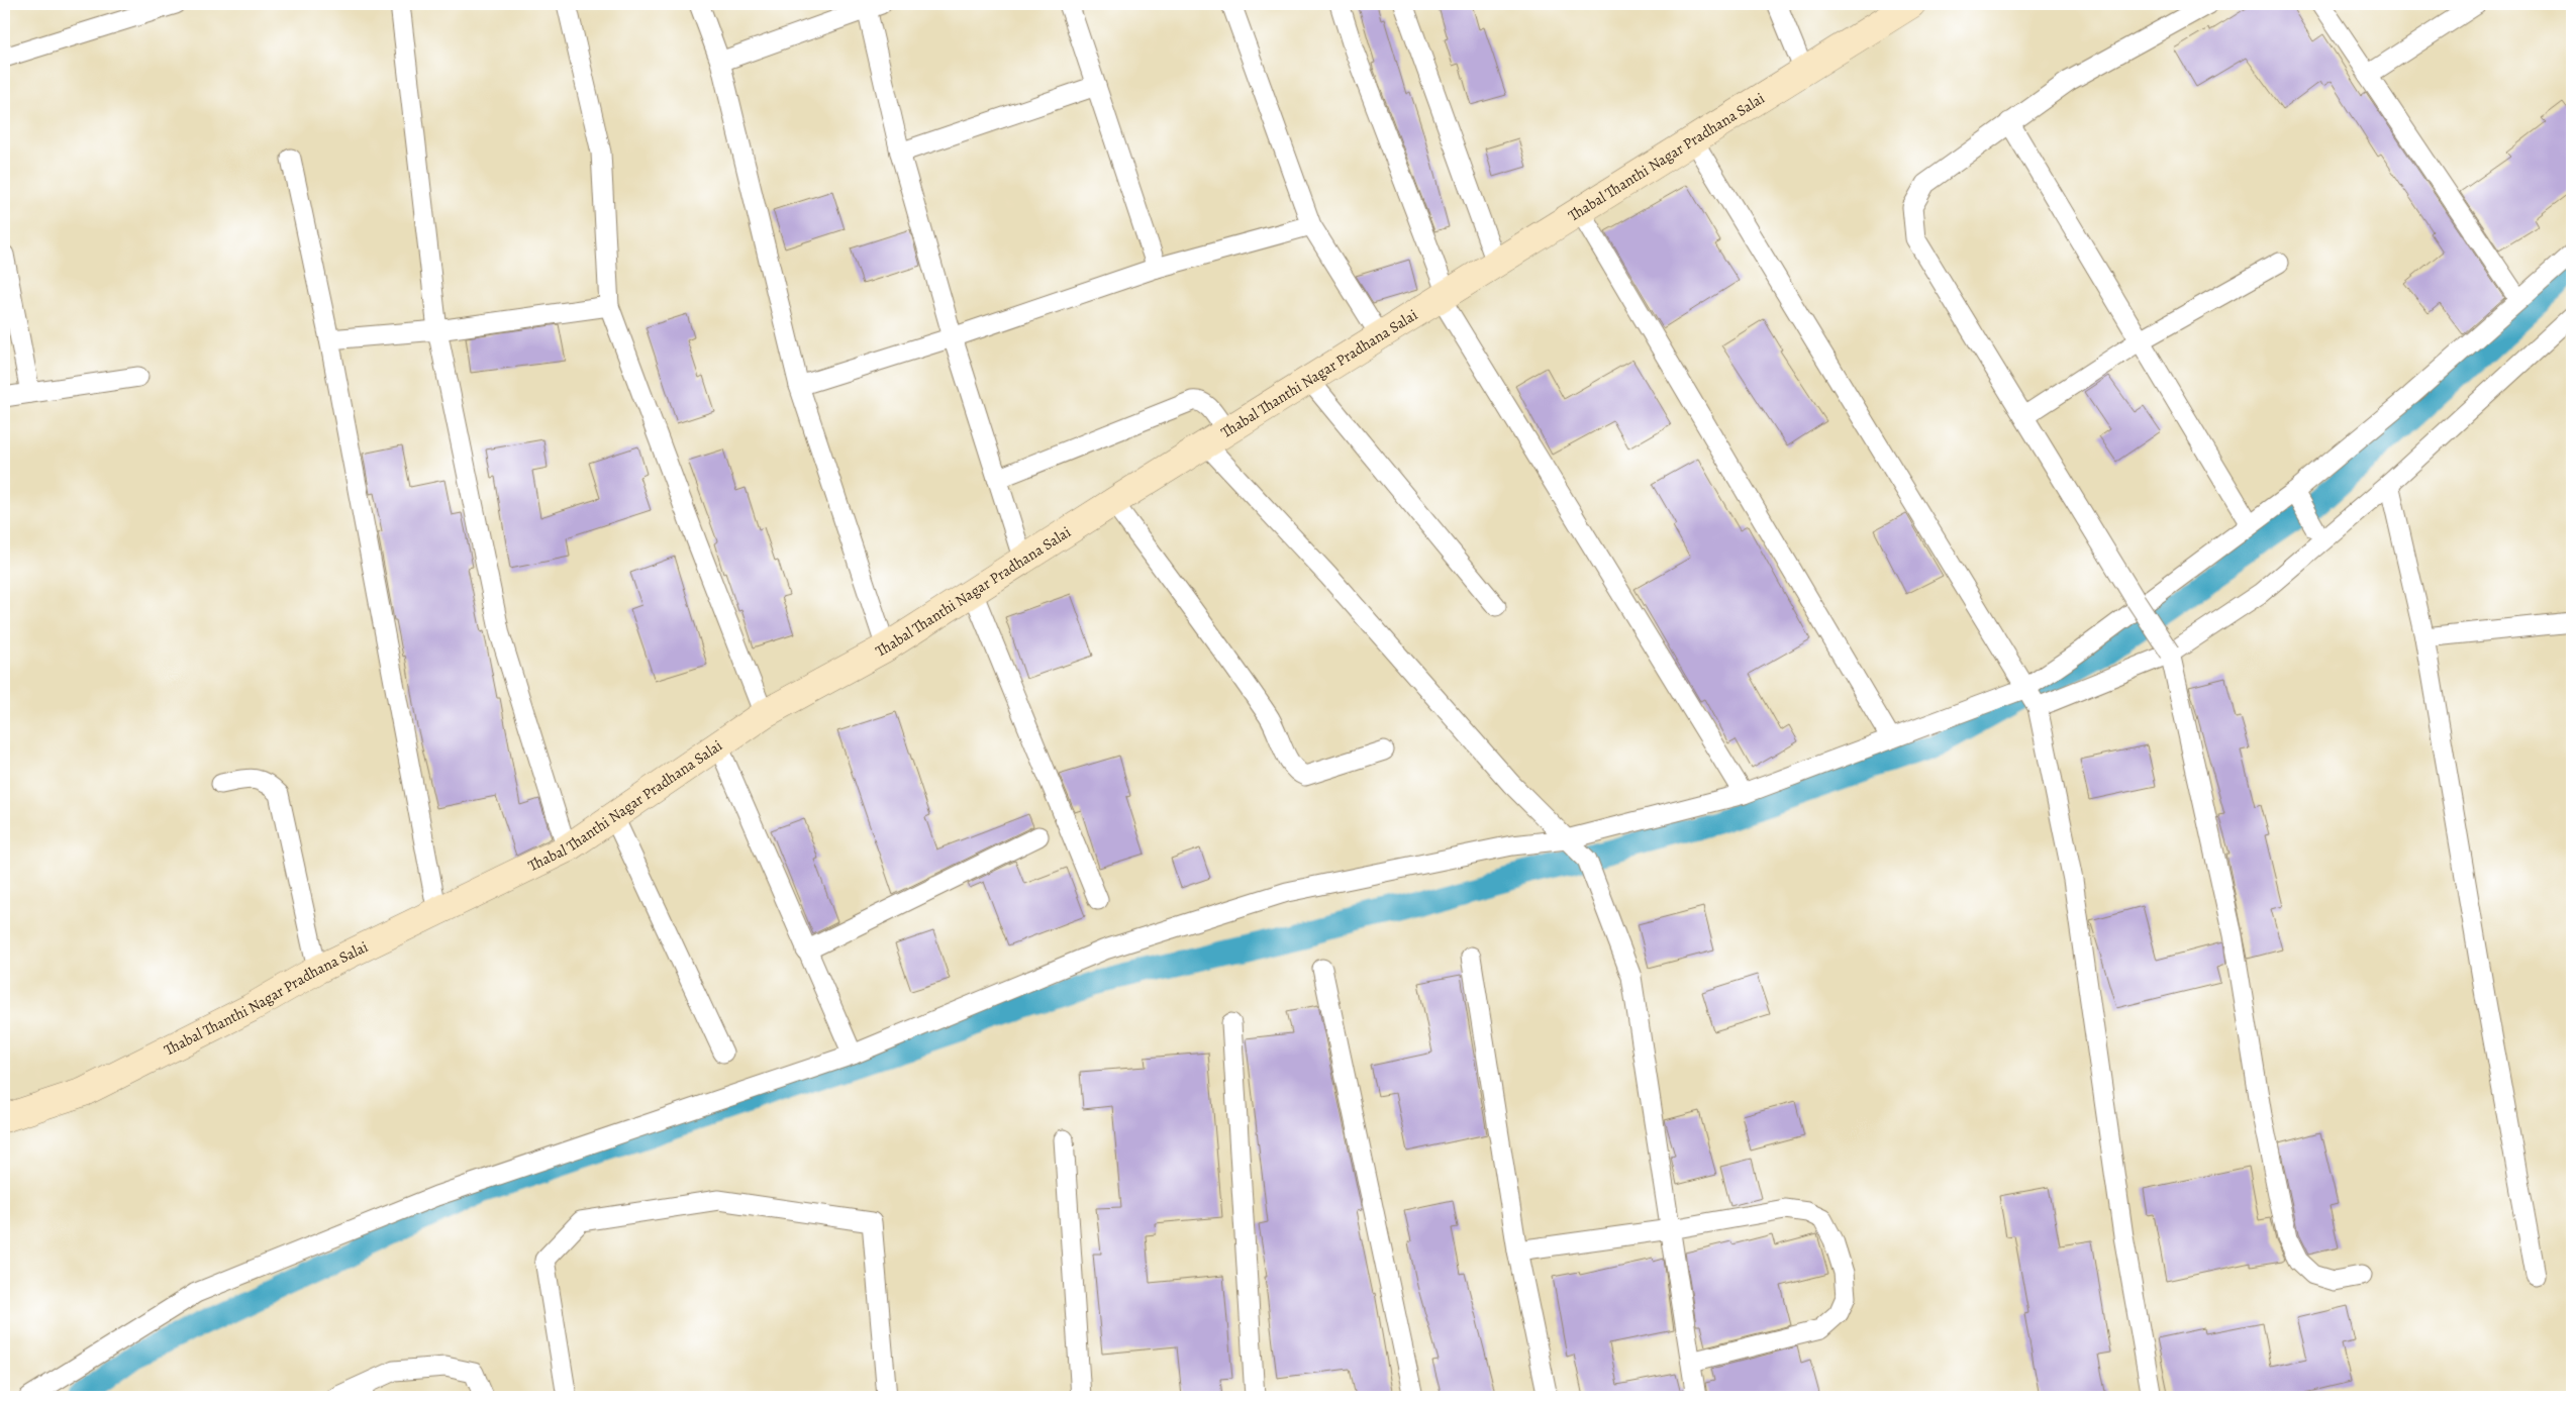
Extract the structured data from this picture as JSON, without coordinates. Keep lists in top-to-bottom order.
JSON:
{
  "streets": {
    "main road": ["Thabal Thanthi Nagar Pradhana Salai"]
  }
}
